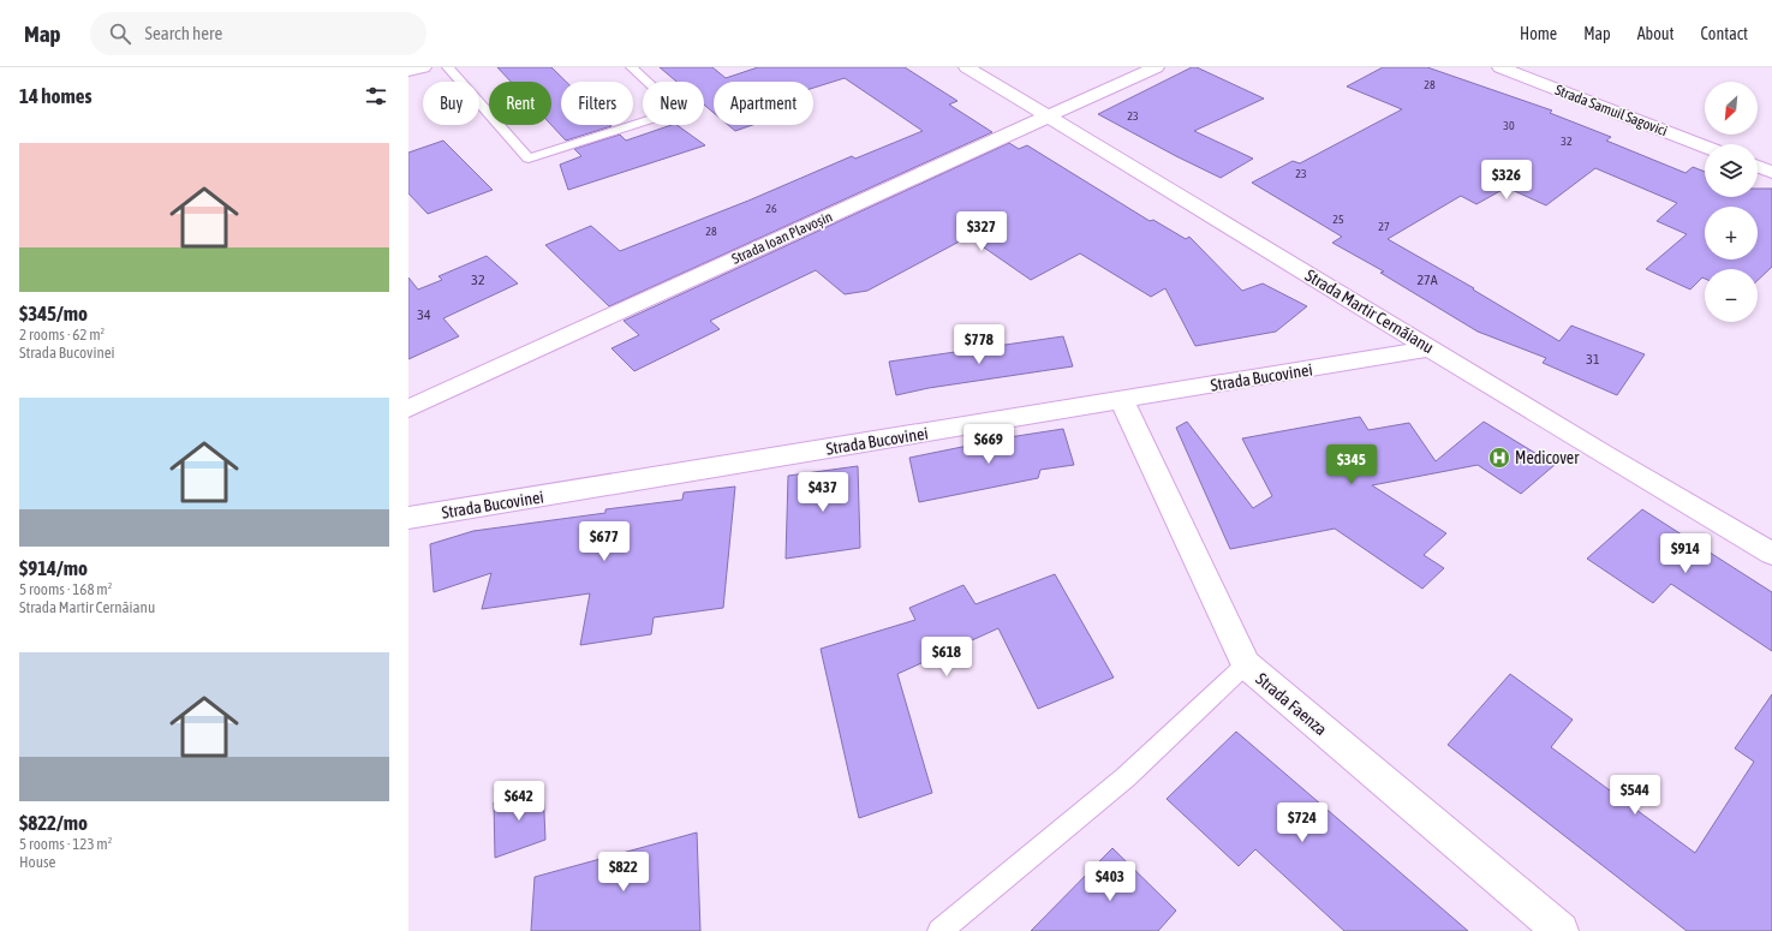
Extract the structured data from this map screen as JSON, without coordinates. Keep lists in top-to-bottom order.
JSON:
{
  "streets": {
    "street": [
      "Strada Samuil Sagovici",
      "Strada Ioan Plavoșin",
      "Strada Martir Cernăianu",
      "Strada Bucovinei",
      "Strada Faenza"
    ]
  },
  "crossings": [
    ["Strada Ioan Plavoșin", "Strada Martir Cernăianu"],
    ["Strada Martir Cernăianu", "Strada Bucovinei"],
    ["Strada Bucovinei", "Strada Faenza"]
  ],
  "places": {
    "hospital": ["Medicover"]
  },
  "house_numbers": [
    "28",
    "23",
    "30",
    "32",
    "23",
    "26",
    "25",
    "27",
    "28",
    "32",
    "27A",
    "34",
    "31"
  ],
  "north": "bottom left",
  "page": {
    "header": "Map",
    "search": "Search here",
    "nav": [
      "Home",
      "Map",
      "About",
      "Contact"
    ],
    "heading": "14 homes",
    "map_buttons": ["+", "−"],
    "chip": [
      "Buy",
      "Rent",
      "Filters",
      "New",
      "Apartment"
    ],
    "list": [
      {
        "name": "$345/mo",
        "note": "2 rooms · 62 m² · Strada Bucovinei"
      },
      {
        "name": "$914/mo",
        "note": "5 rooms · 168 m² · Strada Martir Cernăianu"
      },
      {
        "name": "$822/mo",
        "note": "5 rooms · 123 m² · House"
      }
    ],
    "price": [
      "$326",
      "$327",
      "$778",
      "$669",
      "$345",
      "$437",
      "$677",
      "$914",
      "$618",
      "$544",
      "$642",
      "$724",
      "$822",
      "$403"
    ]
  }
}
